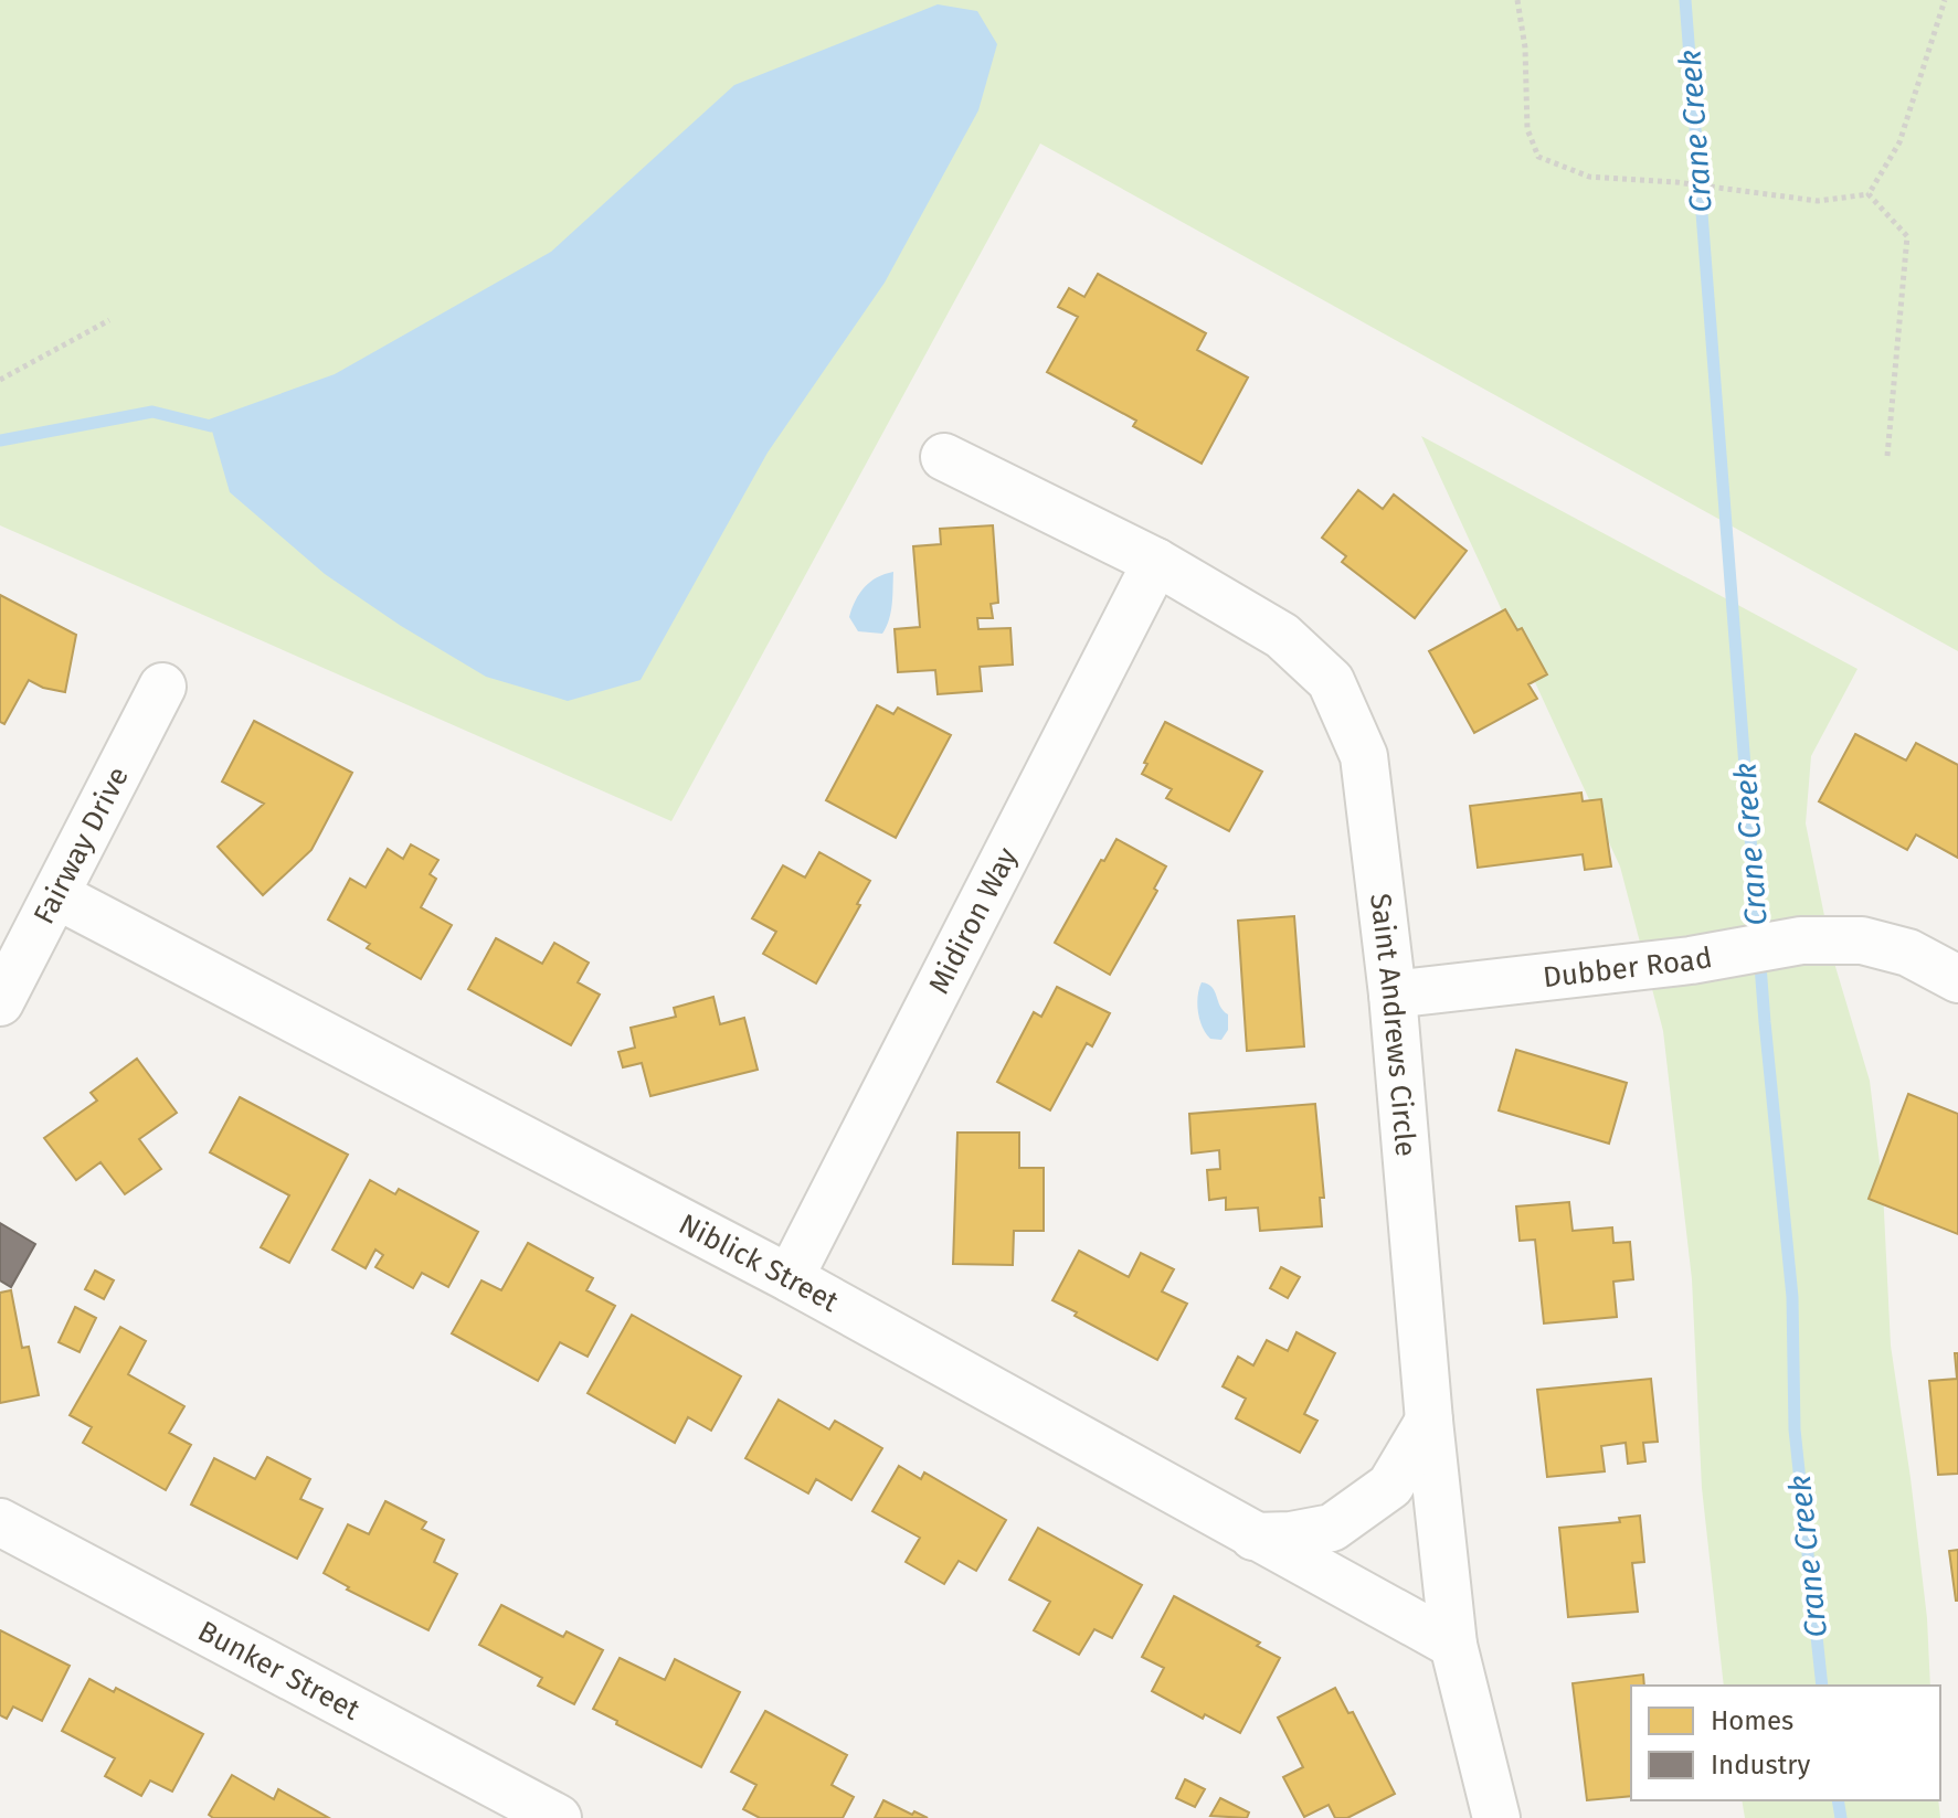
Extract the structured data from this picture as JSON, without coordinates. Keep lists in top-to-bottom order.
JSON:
{
  "streets": {
    "street": [
      "Fairway Drive",
      "Midiron Way",
      "Dubber Road",
      "Saint Andrews Circle",
      "Niblick Street",
      "Bunker Street"
    ]
  },
  "crossings": [
    ["Fairway Drive", "Niblick Street"],
    ["Midiron Way", "Saint Andrews Circle"],
    ["Midiron Way", "Niblick Street"],
    ["Dubber Road", "Saint Andrews Circle"],
    ["Saint Andrews Circle", "Niblick Street"]
  ],
  "water": ["Crane Creek"],
  "legend": ["Homes", "Industry"]
}
